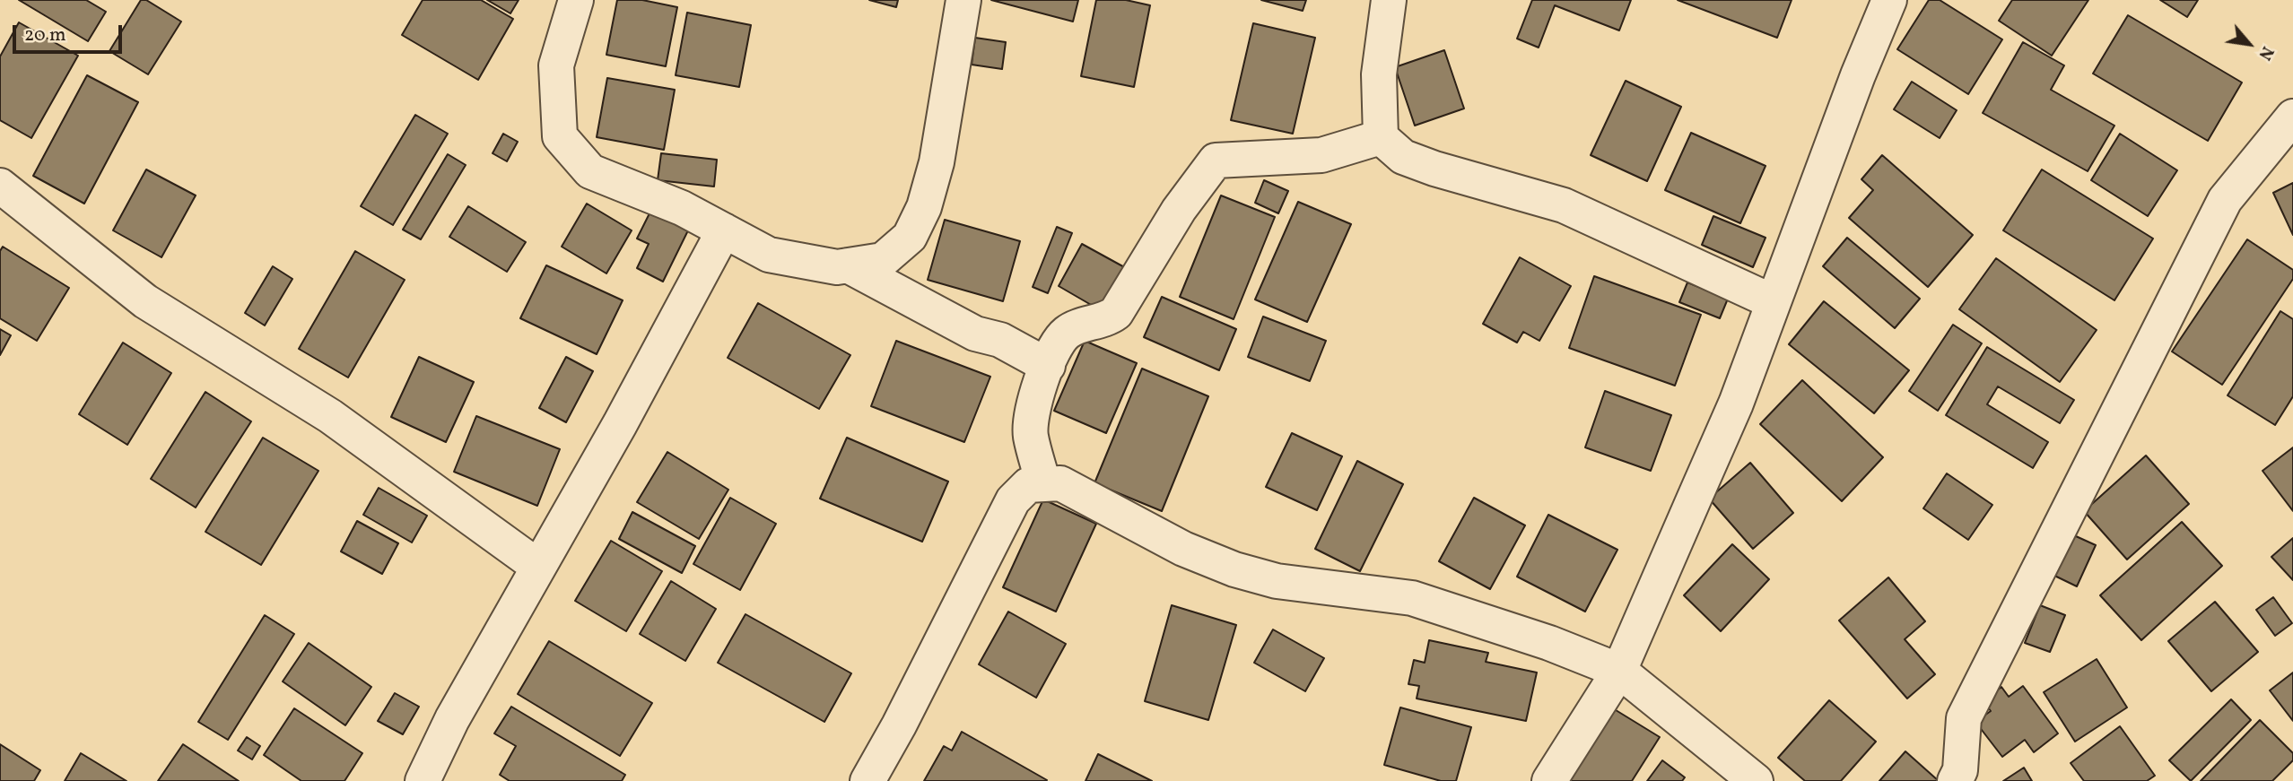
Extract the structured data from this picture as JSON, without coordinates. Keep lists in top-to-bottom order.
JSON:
{
  "scale_bar": "20 m",
  "north": "bottom right"
}
